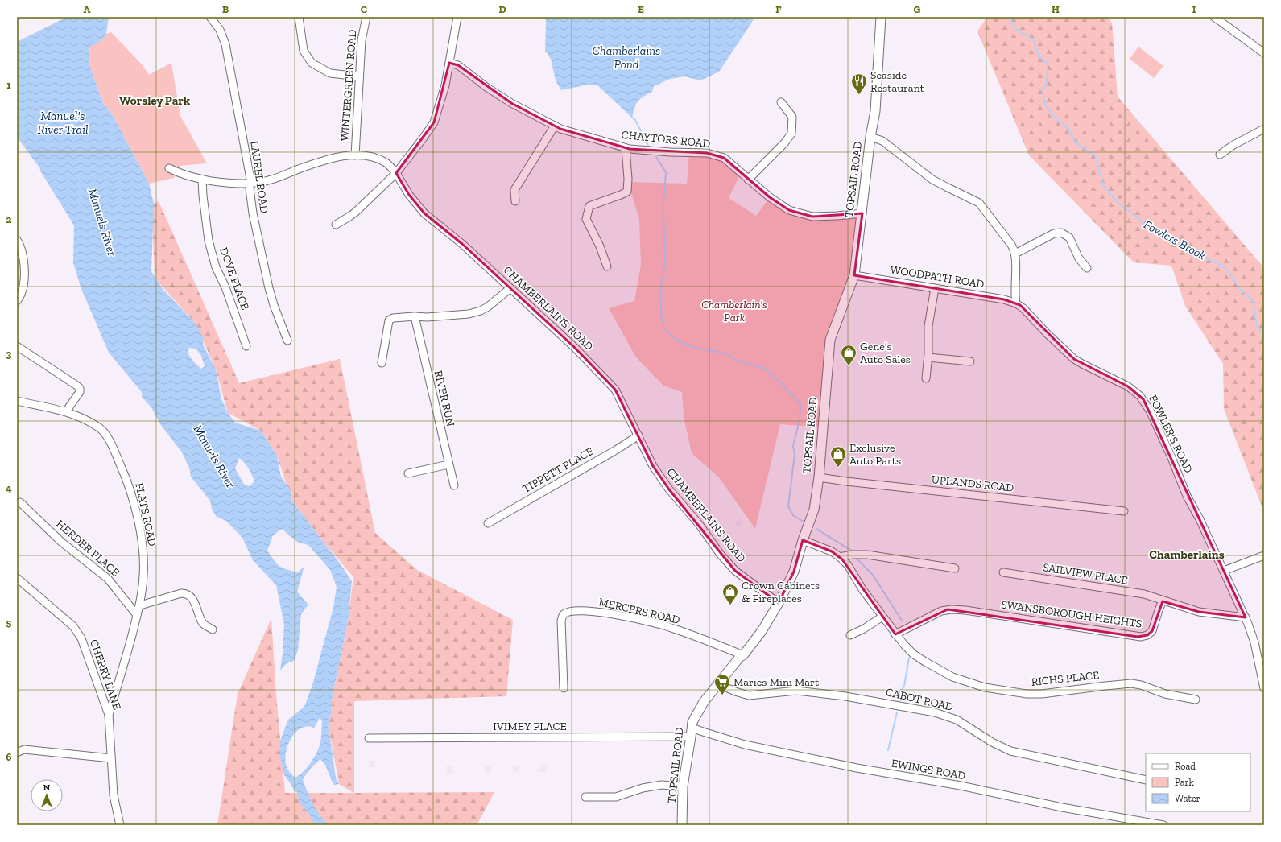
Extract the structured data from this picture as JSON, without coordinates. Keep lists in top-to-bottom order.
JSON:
{
  "streets": {
    "main road": ["TOPSAIL ROAD"],
    "street": [
      "WINTERGREEN ROAD",
      "CHAYTORS ROAD",
      "LAUREL ROAD",
      "WOODPATH ROAD",
      "DOVE PLACE",
      "CHAMBERLAINS ROAD",
      "RIVER RUN",
      "FOWLER'S ROAD",
      "TIPPETT PLACE",
      "UPLANDS ROAD",
      "FLATS ROAD",
      "HERDER PLACE",
      "SAILVIEW PLACE",
      "MERCERS ROAD",
      "SWANSBOROUGH HEIGHTS",
      "CHERRY LANE",
      "RICHS PLACE",
      "CABOT ROAD",
      "IVIMEY PLACE",
      "EWINGS ROAD"
    ]
  },
  "crossings": [
    ["WINTERGREEN ROAD", "CHAMBERLAINS ROAD"],
    ["CHAYTORS ROAD", "TOPSAIL ROAD"],
    ["LAUREL ROAD", "CHAMBERLAINS ROAD"],
    ["TOPSAIL ROAD", "WOODPATH ROAD"],
    ["TOPSAIL ROAD", "CHAMBERLAINS ROAD"],
    ["TOPSAIL ROAD", "UPLANDS ROAD"],
    ["TOPSAIL ROAD", "MERCERS ROAD"],
    ["TOPSAIL ROAD", "RICHS PLACE"],
    ["TOPSAIL ROAD", "CABOT ROAD"],
    ["TOPSAIL ROAD", "IVIMEY PLACE"],
    ["TOPSAIL ROAD", "EWINGS ROAD"],
    ["WOODPATH ROAD", "FOWLER'S ROAD"],
    ["DOVE PLACE", "CHAMBERLAINS ROAD"],
    ["CHAMBERLAINS ROAD", "TIPPETT PLACE"],
    ["FLATS ROAD", "HERDER PLACE"],
    ["FLATS ROAD", "CHERRY LANE"],
    ["SAILVIEW PLACE", "SWANSBOROUGH HEIGHTS"],
    ["SWANSBOROUGH HEIGHTS", "RICHS PLACE"]
  ],
  "districts": ["Worsley Park", "Chamberlains"],
  "water": [
    "Chamberlains Pond",
    "Manuel's River Trail",
    "Manuels River",
    "Fowlers Brook"
  ],
  "parks": ["Chamberlain's Park"],
  "places": {
    "restaurant": ["Seaside Restaurant"],
    "shop": ["Gene's Auto Sales", "Exclusive Auto Parts", "Crown Cabinets & Fireplaces"],
    "supermarket": ["Maries Mini Mart"]
  },
  "legend": ["Road", "Park", "Water"],
  "north": "top",
  "grid": {
    "columns": [
      "A",
      "B",
      "C",
      "D",
      "E",
      "F",
      "G",
      "H",
      "I"
    ],
    "rows": [
      "1",
      "2",
      "3",
      "4",
      "5",
      "6"
    ]
  }
}
